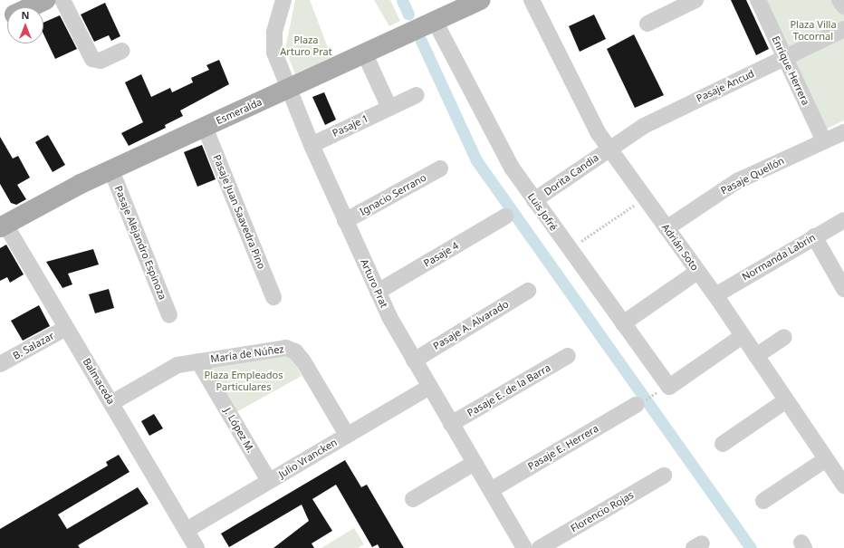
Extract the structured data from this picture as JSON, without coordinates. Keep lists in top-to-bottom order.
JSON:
{
  "streets": {
    "main road": ["Esmeralda"],
    "street": [
      "Enrique Herrera",
      "Pasaje Ancud",
      "Pasaje 1",
      "Dorita Candia",
      "Pasaje Quellón",
      "Ignacio Serrano",
      "Pasaje Juan Saavedra Pino",
      "Luis Jofré",
      "Pasaje Alejandro Espinoza",
      "Adrián Soto",
      "Pasaje 4",
      "Normanda Labrin",
      "Arturo Prat",
      "Pasaje A. Alvarado",
      "B. Salazar",
      "María de Núñez",
      "Balmaceda",
      "Pasaje E. de la Barra",
      "J. López M.",
      "Pasaje E. Herrera",
      "Julio Vrancken",
      "Florencio Rojas"
    ]
  },
  "crossings": [
    ["Enrique Herrera", "Pasaje Ancud"],
    ["Enrique Herrera", "Pasaje Quellón"],
    ["Pasaje Ancud", "Dorita Candia"],
    ["Pasaje Ancud", "Adrián Soto"],
    ["Esmeralda", "Pasaje Juan Saavedra Pino"],
    ["Esmeralda", "Luis Jofré"],
    ["Esmeralda", "Pasaje Alejandro Espinoza"],
    ["Esmeralda", "Arturo Prat"],
    ["Esmeralda", "Balmaceda"],
    ["Pasaje 1", "Arturo Prat"],
    ["Dorita Candia", "Luis Jofré"],
    ["Dorita Candia", "Adrián Soto"],
    ["Pasaje Quellón", "Adrián Soto"],
    ["Ignacio Serrano", "Arturo Prat"],
    ["Luis Jofré", "Adrián Soto"],
    ["Adrián Soto", "Normanda Labrin"],
    ["Pasaje 4", "Arturo Prat"],
    ["Arturo Prat", "Pasaje A. Alvarado"],
    ["Arturo Prat", "Pasaje E. de la Barra"],
    ["Arturo Prat", "Pasaje E. Herrera"],
    ["Arturo Prat", "Julio Vrancken"],
    ["B. Salazar", "Balmaceda"],
    ["María de Núñez", "Balmaceda"],
    ["María de Núñez", "J. López M."],
    ["María de Núñez", "Julio Vrancken"],
    ["Balmaceda", "Julio Vrancken"],
    ["J. López M.", "Julio Vrancken"]
  ],
  "parks": ["Plaza Villa Tocornal", "Plaza Arturo Prat", "Plaza Empleados Particulares"],
  "north": "top"
}
